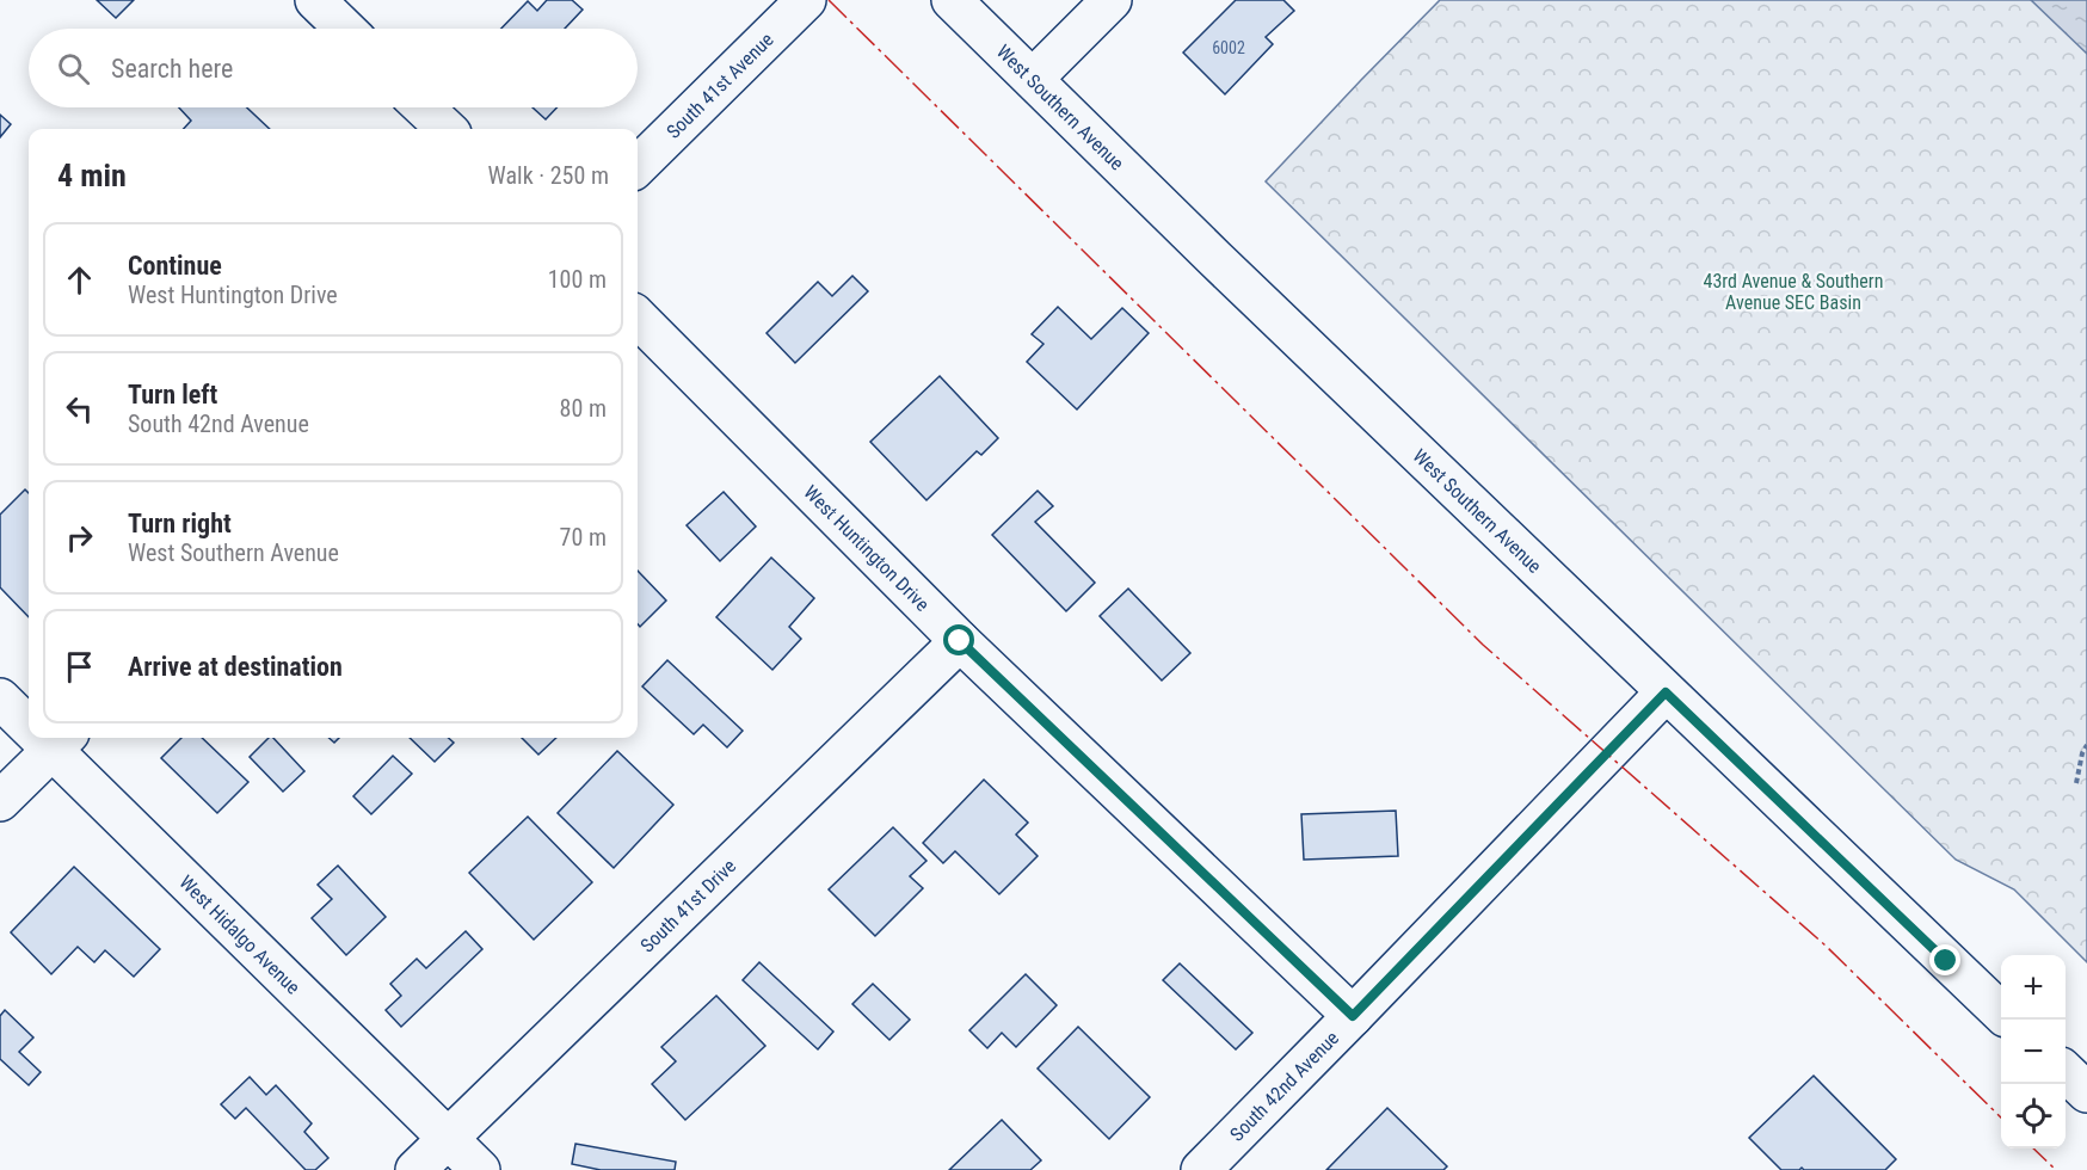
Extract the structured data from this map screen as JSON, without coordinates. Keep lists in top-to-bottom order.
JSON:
{
  "streets": {
    "street": [
      "South 41st Avenue",
      "West Southern Avenue",
      "West Huntington Drive",
      "South 41st Drive",
      "West Hidalgo Avenue",
      "South 42nd Avenue"
    ]
  },
  "crossings": [
    ["West Southern Avenue", "South 42nd Avenue"],
    ["West Huntington Drive", "South 41st Drive"],
    ["West Huntington Drive", "South 42nd Avenue"],
    ["South 41st Drive", "West Hidalgo Avenue"]
  ],
  "parks": ["43rd Avenue & Southern Avenue SEC Basin"],
  "house_numbers": ["6002"],
  "page": {
    "search": "Search here",
    "heading": ["4 min", "Walk · 250 m"],
    "list": [
      ["Continue", "West Huntington Drive", "100 m"],
      ["Turn left", "South 42nd Avenue", "80 m"],
      ["Turn right", "West Southern Avenue", "70 m"],
      "Arrive at destination"
    ],
    "map_buttons": ["+", "−"]
  }
}
